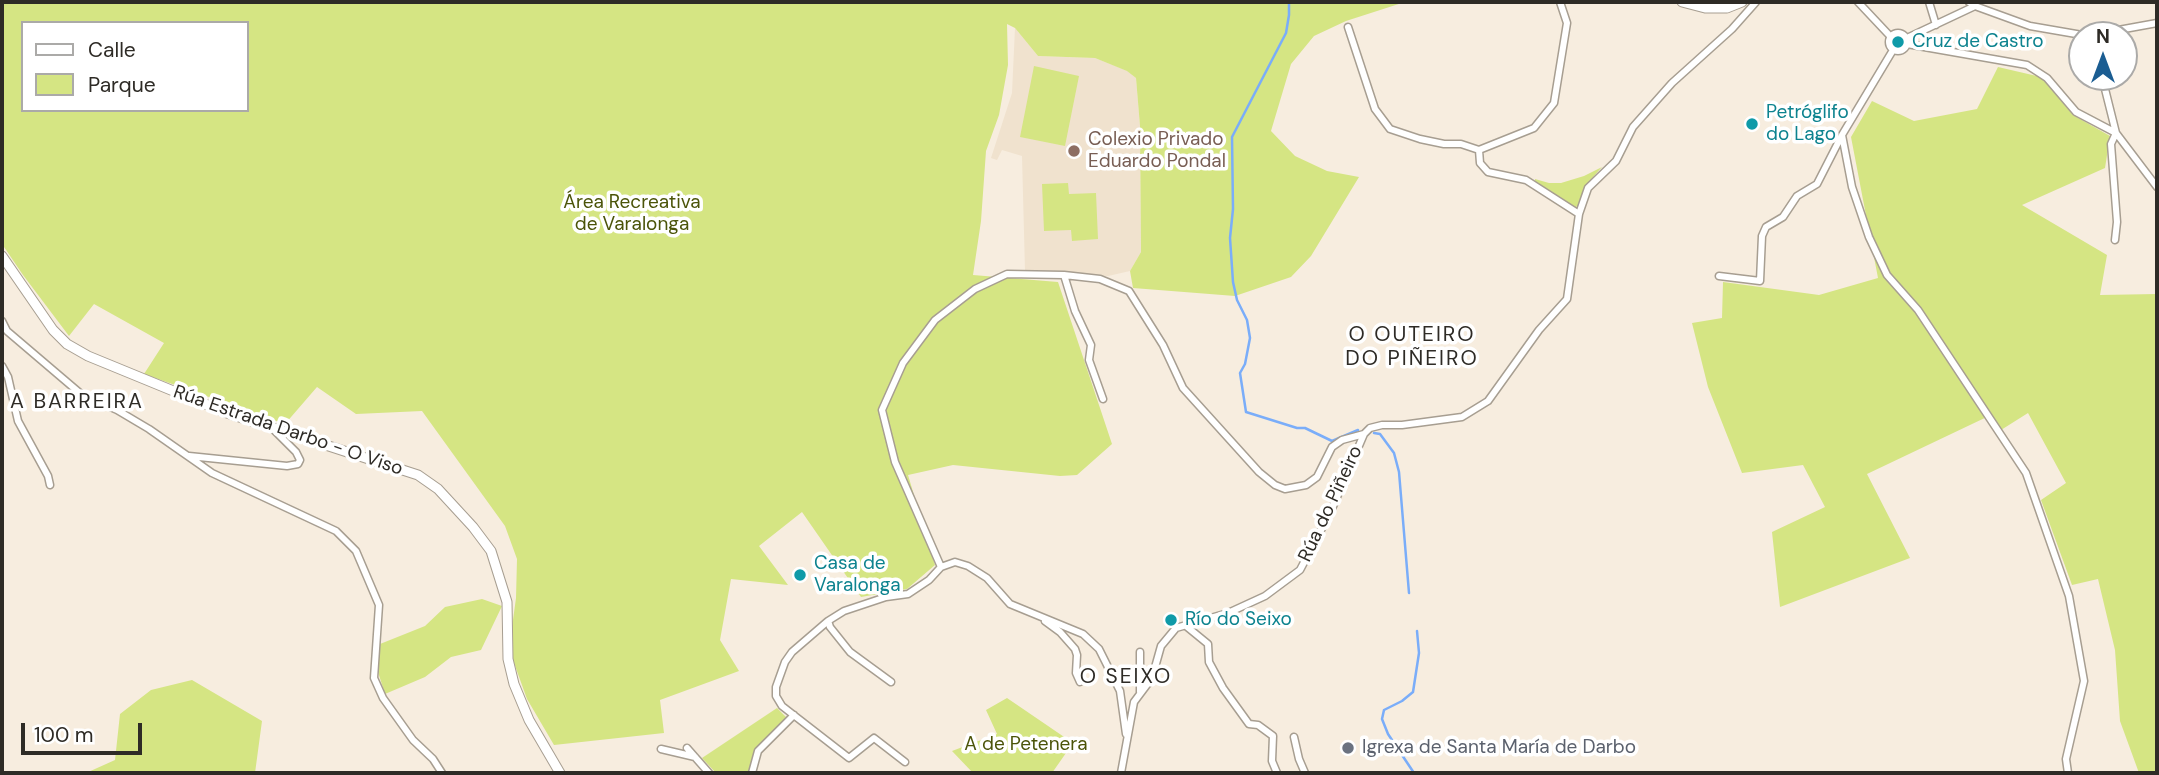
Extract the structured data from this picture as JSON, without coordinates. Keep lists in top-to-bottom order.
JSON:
{
  "streets": {
    "main road": ["Rúa Estrada Darbo - O Viso"],
    "street": ["Rúa do Piñeiro"]
  },
  "districts": ["O OUTEIRO DO PIÑEIRO", "A BARREIRA", "O SEIXO"],
  "parks": ["Área Recreativa de Varalonga", "A de Petenera"],
  "places": [
    "Cruz de Castro",
    "Petróglifo do Lago",
    "Colexio Privado Eduardo Pondal",
    "Casa de Varalonga",
    "Río do Seixo",
    "Igrexa de Santa María de Darbo"
  ],
  "legend": ["Calle", "Parque"],
  "scale_bar": "100 m",
  "north": "top"
}
